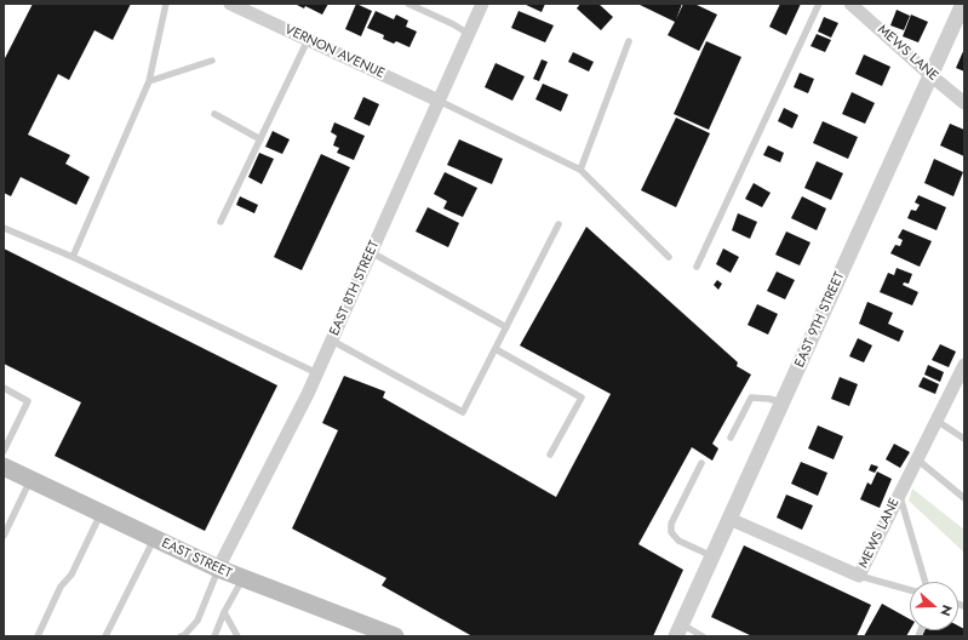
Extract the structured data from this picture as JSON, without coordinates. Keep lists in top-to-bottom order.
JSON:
{
  "streets": {
    "main road": ["EAST STREET"],
    "street": [
      "VERNON AVENUE",
      "MEWS LANE",
      "EAST 8TH STREET",
      "EAST 9TH STREET"
    ]
  },
  "crossings": [
    ["VERNON AVENUE", "EAST 8TH STREET"],
    ["MEWS LANE", "EAST 9TH STREET"],
    ["EAST 8TH STREET", "EAST STREET"]
  ],
  "north": "right"
}
